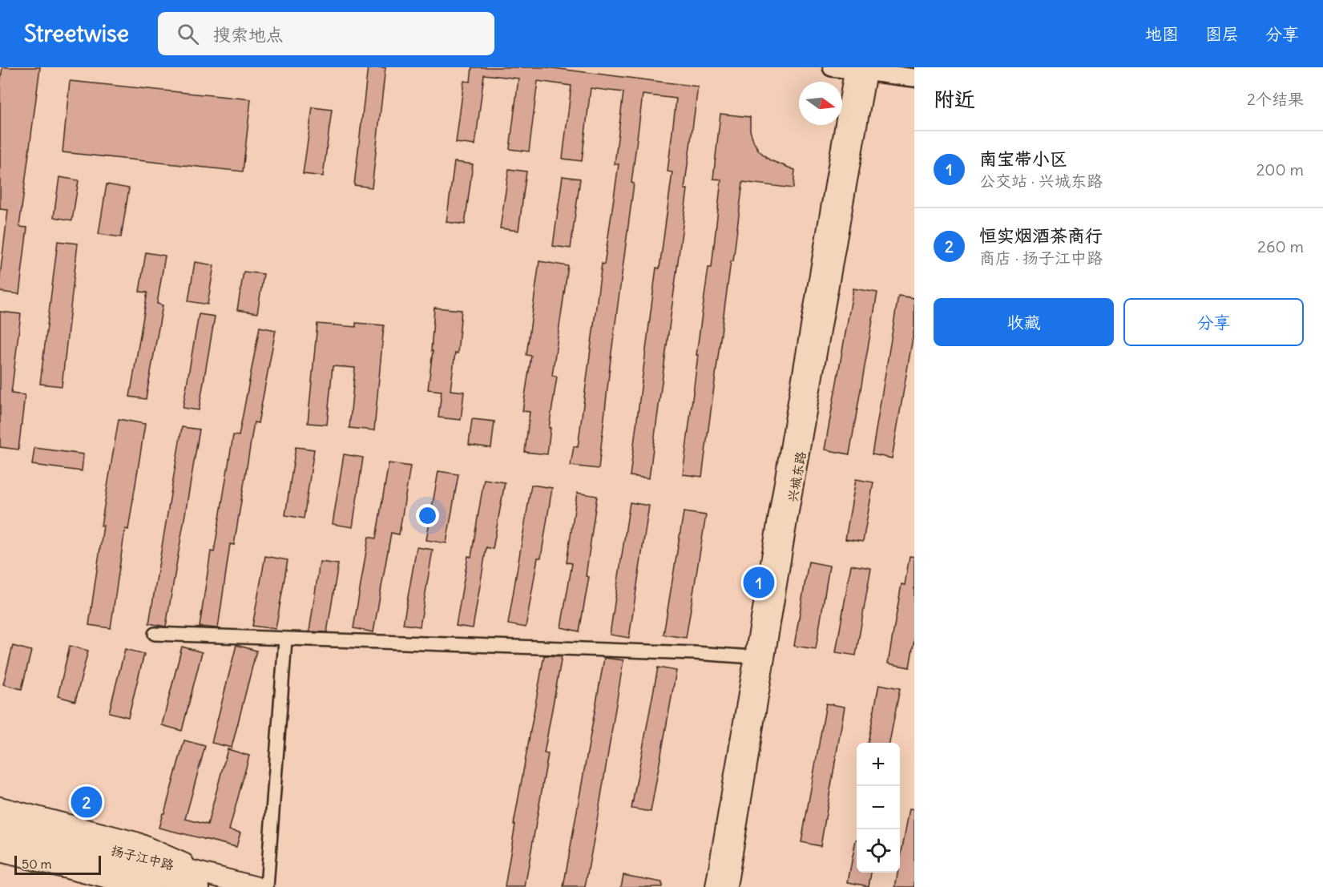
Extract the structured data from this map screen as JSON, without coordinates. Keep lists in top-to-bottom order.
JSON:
{
  "streets": {
    "main road": ["扬子江中路"],
    "street": ["兴城东路"]
  },
  "scale_bar": "50 m",
  "north": "right",
  "page": {
    "header": "Streetwise",
    "search": "搜索地点",
    "nav": ["地图", "图层", "分享"],
    "heading": ["附近", "2个结果"],
    "list": [
      {
        "mark": "1",
        "name": "南宝带小区",
        "note": "公交站 · 兴城东路",
        "value": "200 m"
      },
      {
        "mark": "2",
        "name": "恒实烟酒茶商行",
        "note": "商店 · 扬子江中路",
        "value": "260 m"
      }
    ],
    "buttons": ["收藏", "分享"],
    "pins": ["1", "2"],
    "map_buttons": ["+", "−"],
    "scale": "50 m"
  }
}
